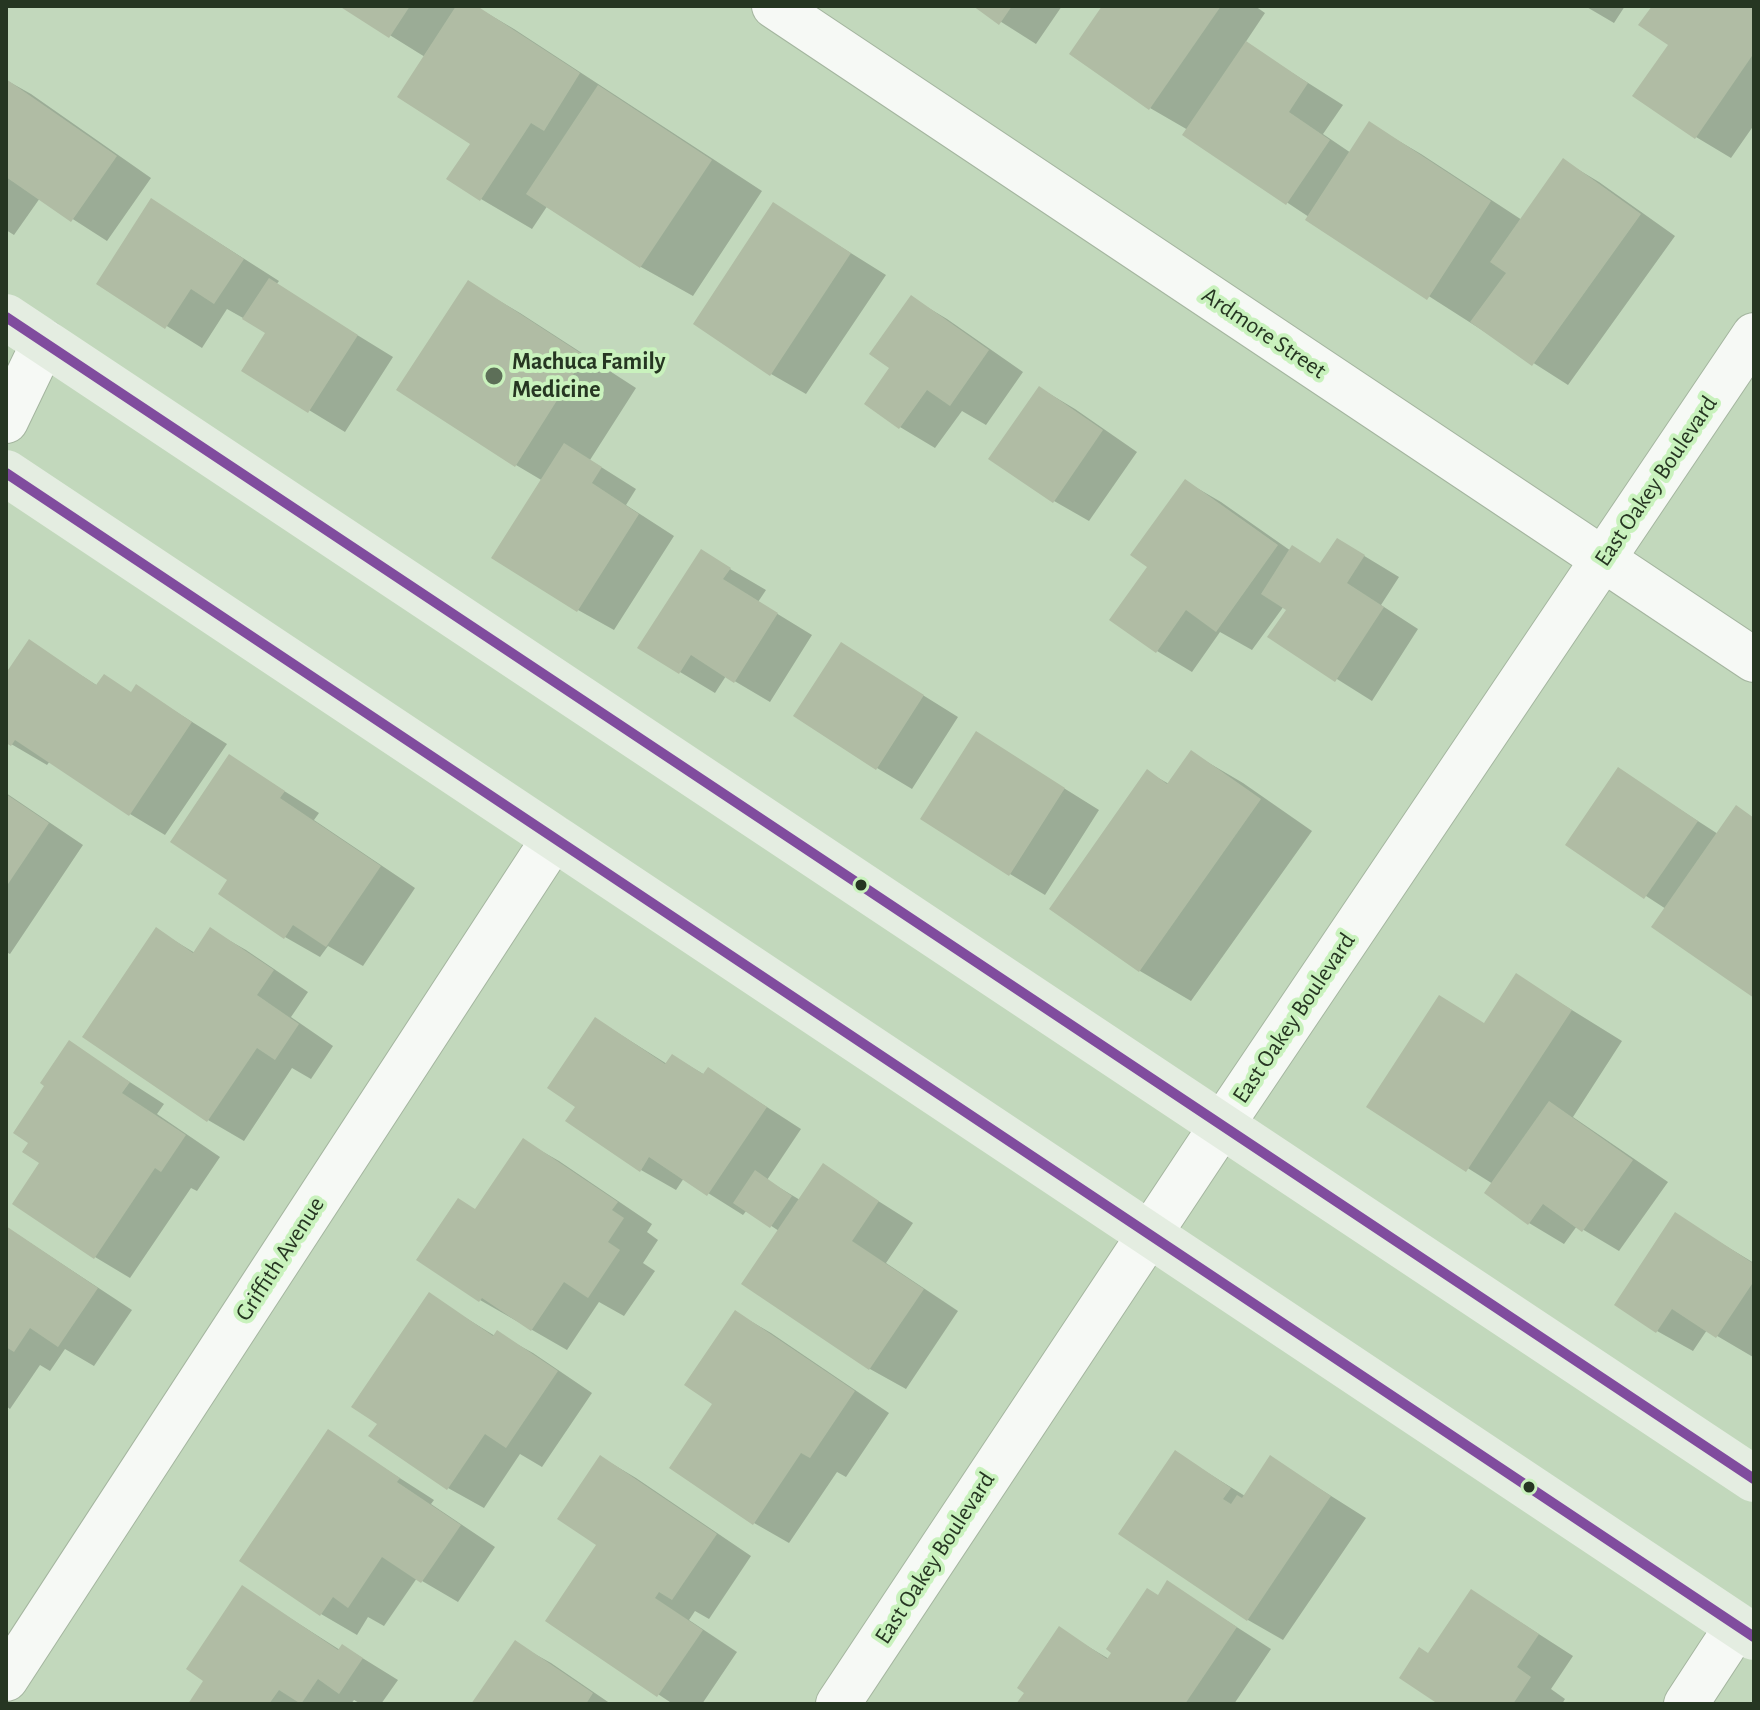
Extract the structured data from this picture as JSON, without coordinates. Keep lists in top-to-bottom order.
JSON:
{
  "streets": {
    "street": ["Ardmore Street", "East Oakey Boulevard", "Griffith Avenue"]
  },
  "crossings": [
    ["Ardmore Street", "East Oakey Boulevard"]
  ],
  "places": ["Machuca Family Medicine"]
}
